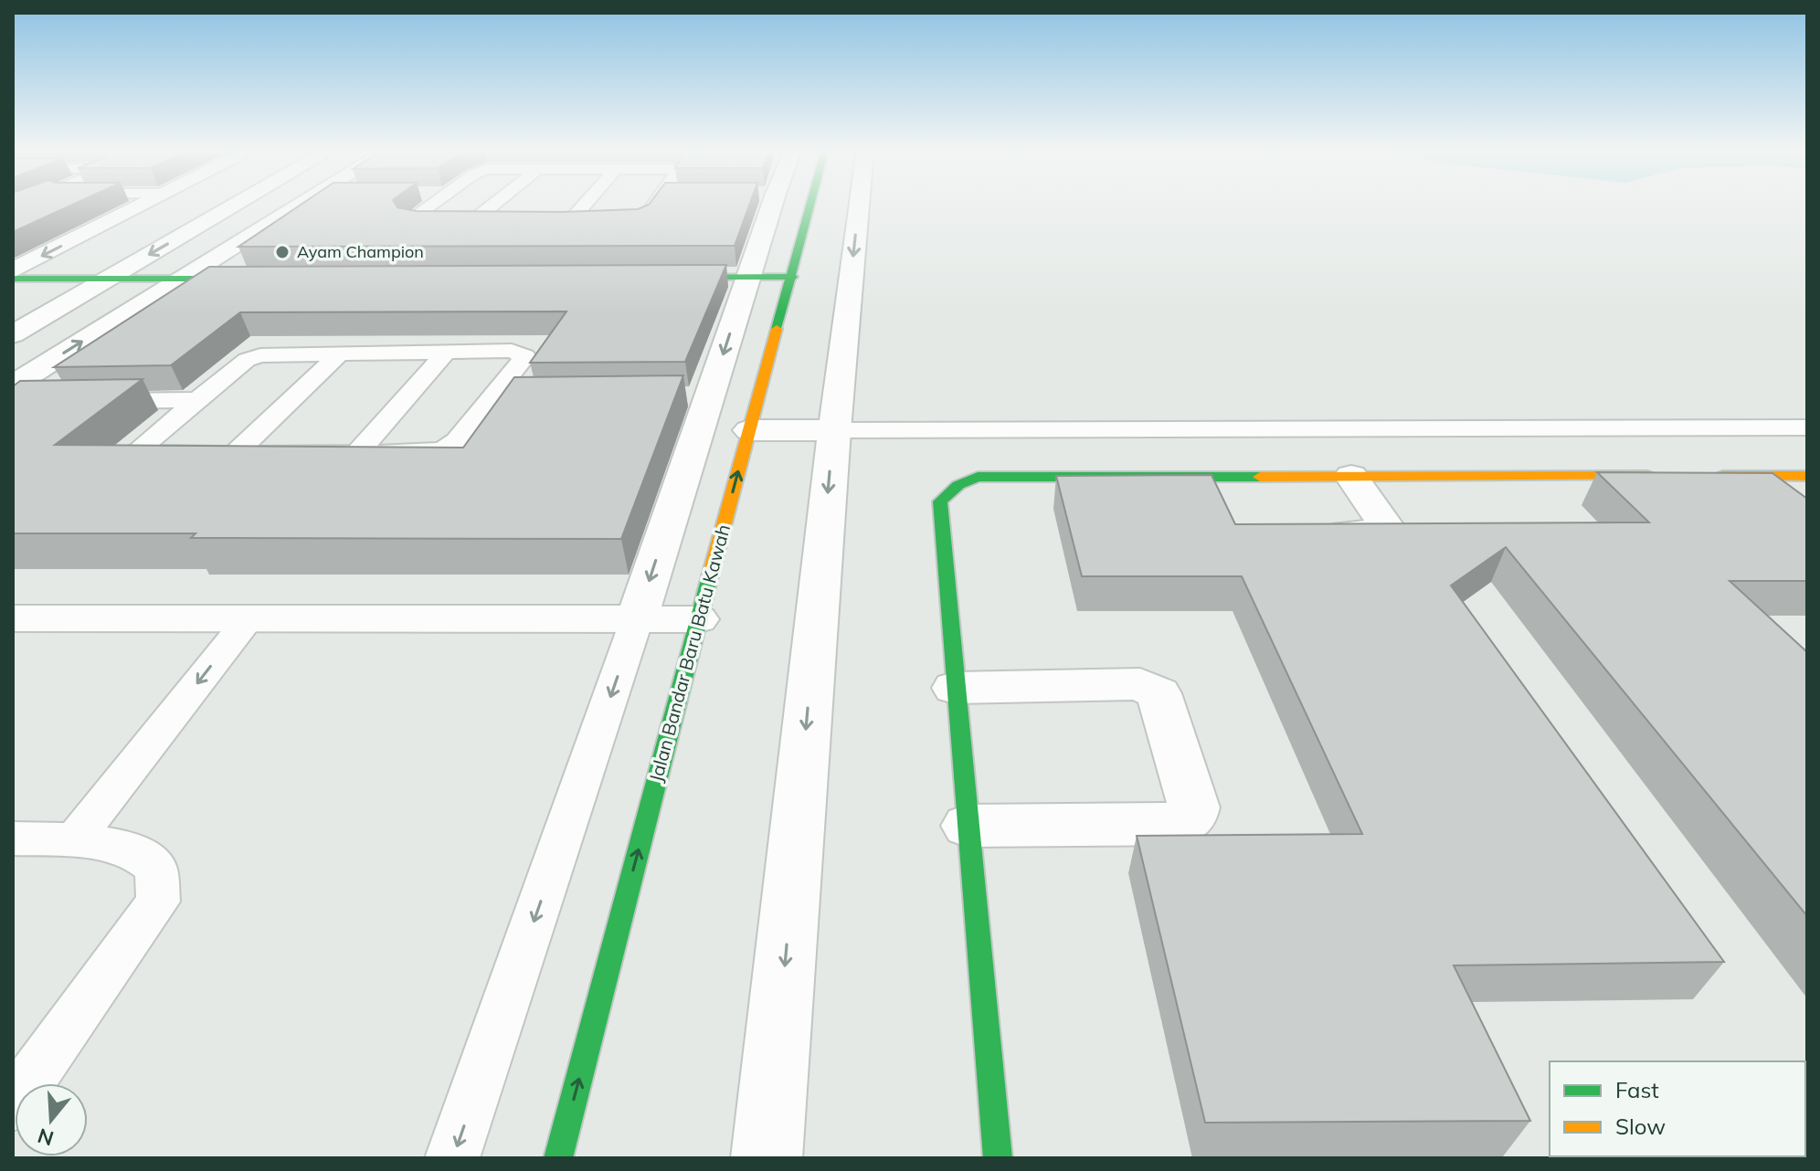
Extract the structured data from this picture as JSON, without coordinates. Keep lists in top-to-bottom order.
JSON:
{
  "streets": {
    "street": ["Jalan Bandar Baru Batu Kawah"]
  },
  "places": ["Ayam Champion"],
  "legend": ["Fast", "Slow"],
  "north": "bottom"
}
